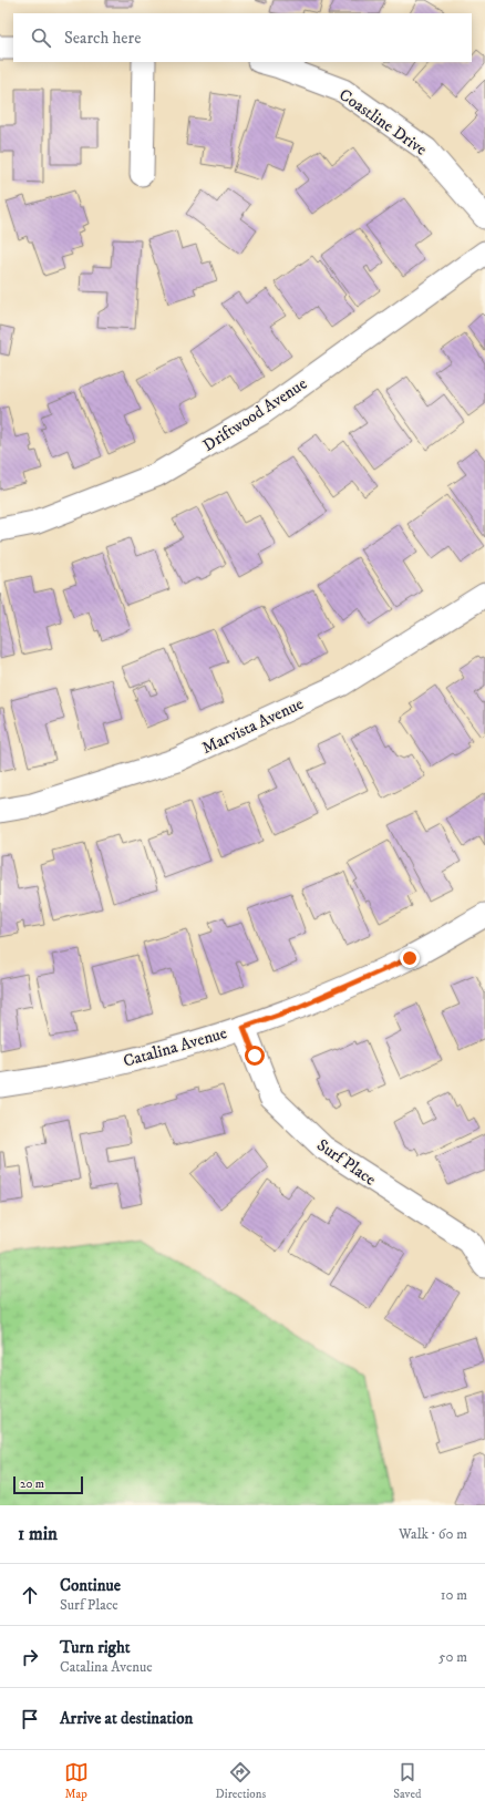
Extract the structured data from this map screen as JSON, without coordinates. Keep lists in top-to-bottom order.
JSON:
{
  "streets": {
    "street": [
      "Coastline Drive",
      "Driftwood Avenue",
      "Marvista Avenue",
      "Catalina Avenue",
      "Surf Place"
    ]
  },
  "crossings": [
    ["Catalina Avenue", "Surf Place"]
  ],
  "scale_bar": "20 m",
  "page": {
    "search": "Search here",
    "scale": "20 m",
    "heading": ["1 min", "Walk · 60 m"],
    "list": [
      ["Continue", "Surf Place", "10 m"],
      ["Turn right", "Catalina Avenue", "50 m"],
      "Arrive at destination"
    ],
    "nav": ["Map", "Directions", "Saved"]
  }
}
